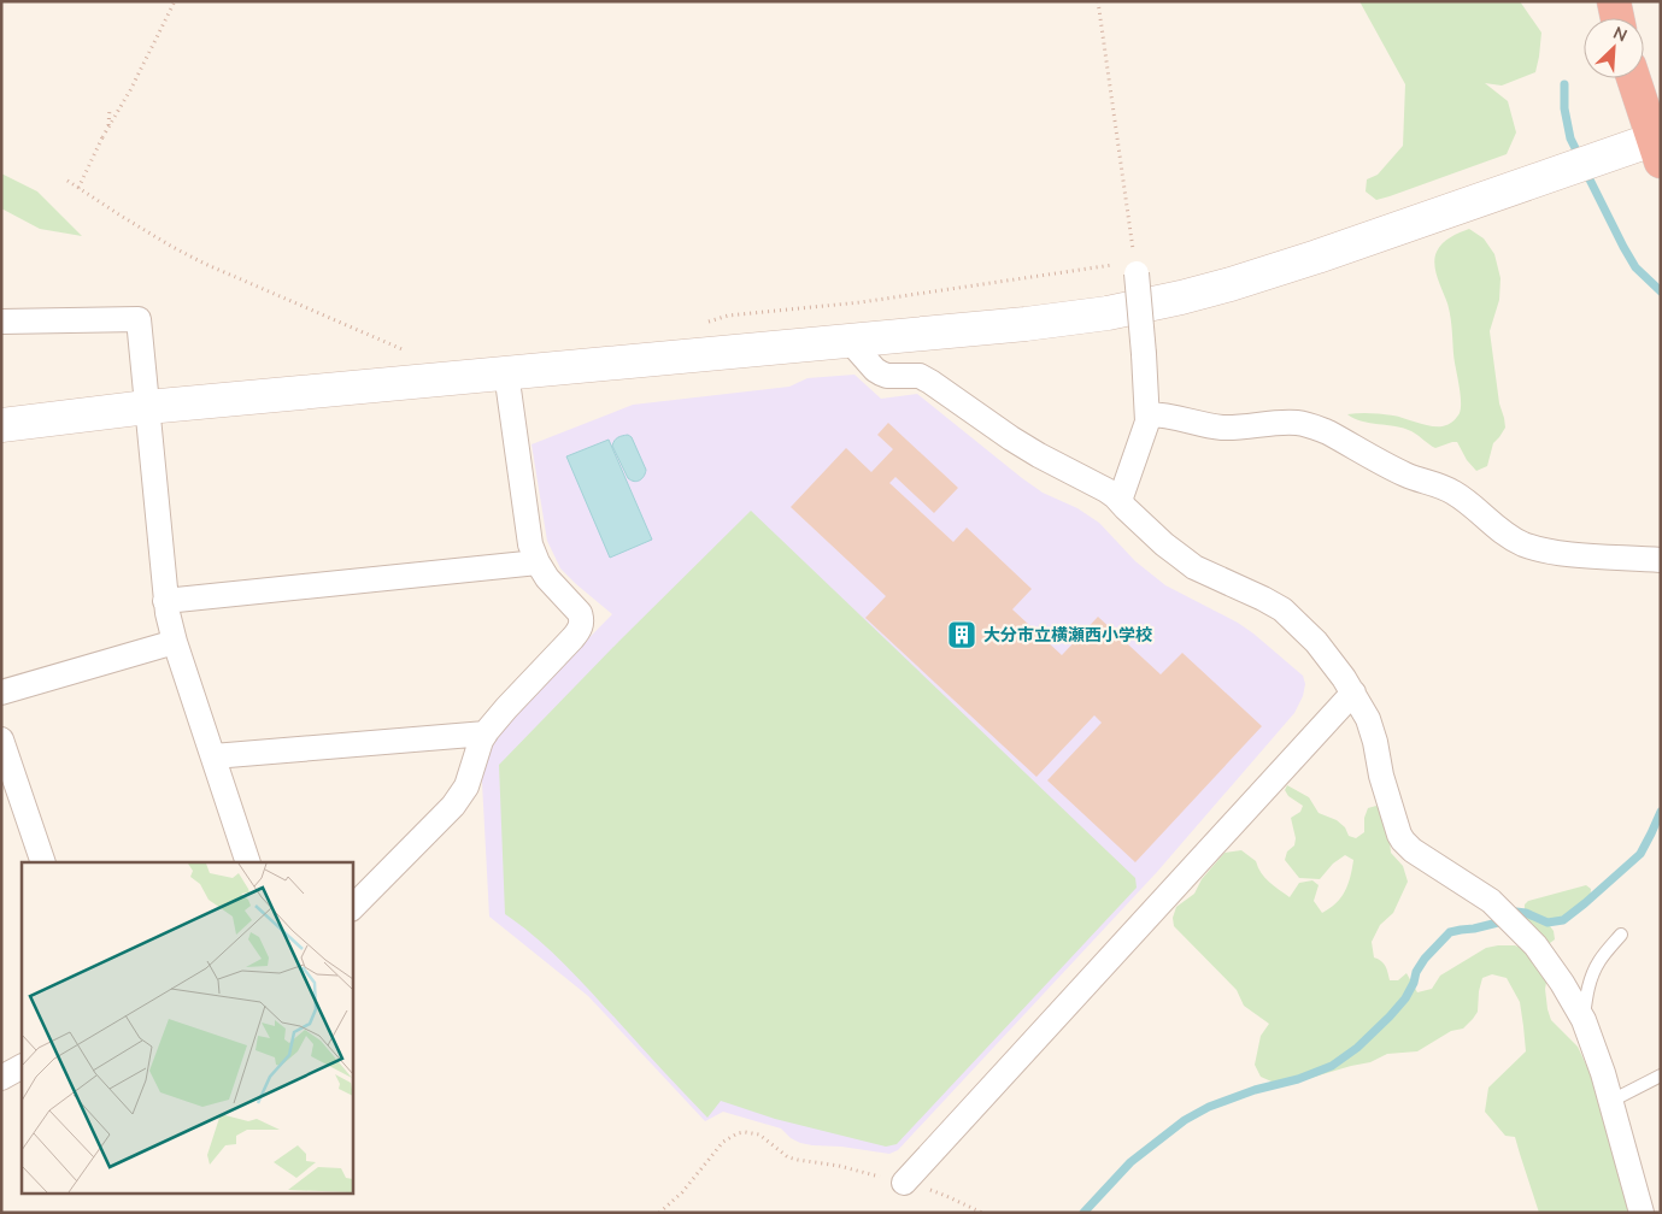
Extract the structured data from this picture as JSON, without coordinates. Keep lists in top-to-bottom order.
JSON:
{
  "places": {
    "building": ["大分市立横瀬西小学校"]
  },
  "north": "top right"
}
